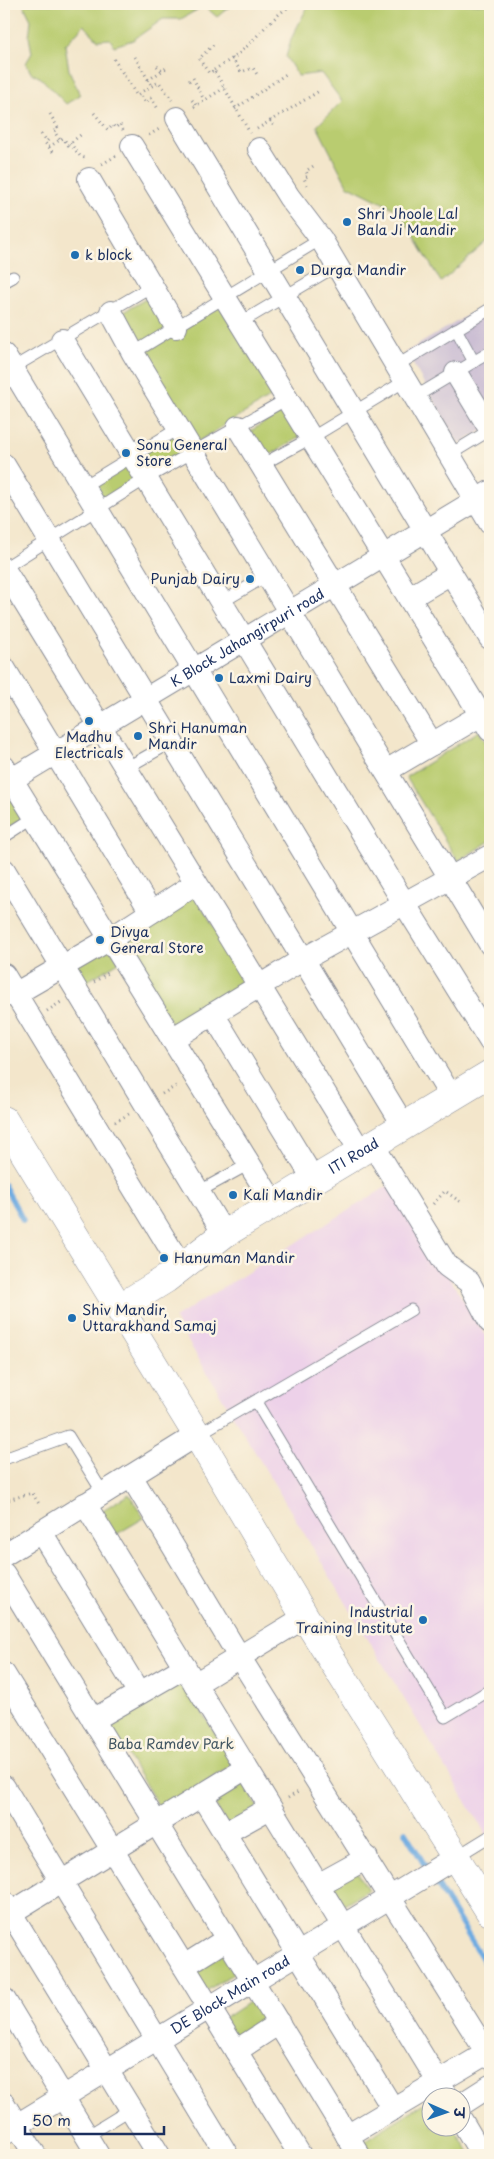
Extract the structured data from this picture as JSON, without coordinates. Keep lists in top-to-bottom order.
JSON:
{
  "streets": {
    "street": ["K Block Jahangirpuri road", "ITI Road", "DE Block Main road"]
  },
  "parks": ["Baba Ramdev Park"],
  "places": [
    "Shri Jhoole Lal Bala Ji Mandir",
    "k block",
    "Durga Mandir",
    "Sonu General Store",
    "Punjab Dairy",
    "Laxmi Dairy",
    "Madhu Electricals",
    "Shri Hanuman Mandir",
    "Divya General Store",
    "Kali Mandir",
    "Hanuman Mandir",
    "Shiv Mandir, Uttarakhand Samaj",
    "Industrial Training Institute"
  ],
  "scale_bar": "50 m",
  "north": "right"
}
